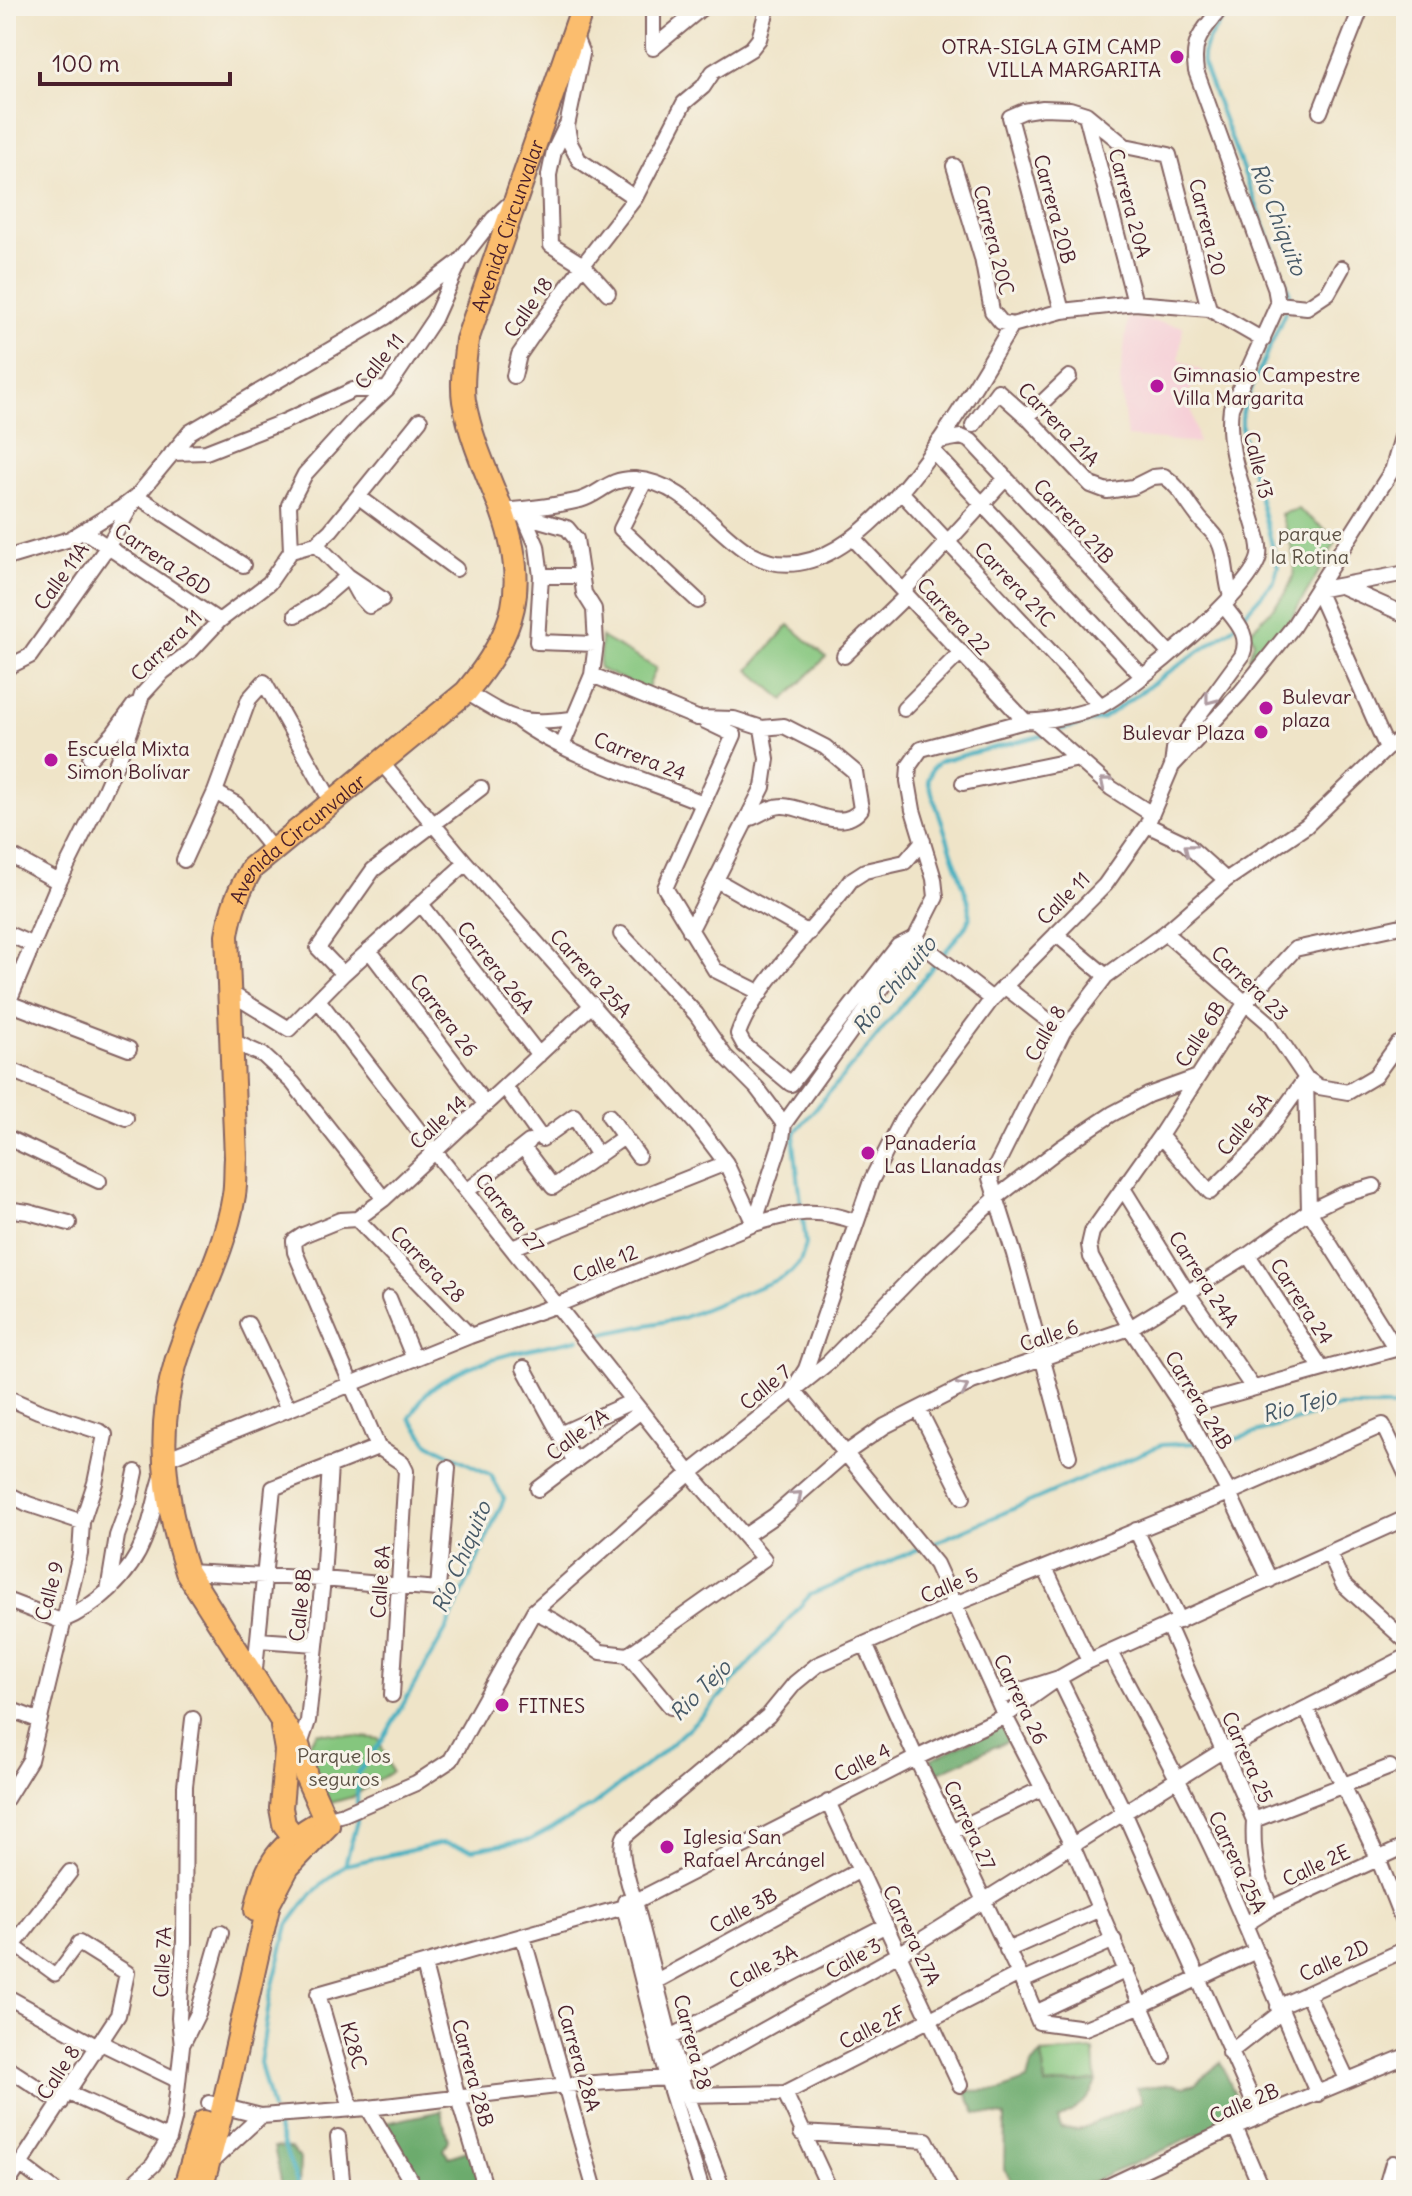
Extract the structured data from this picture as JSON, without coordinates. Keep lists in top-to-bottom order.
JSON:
{
  "streets": {
    "main road": ["Avenida Circunvalar"],
    "street": [
      "Carrera 20A",
      "Carrera 20B",
      "Carrera 20",
      "Carrera 20C",
      "Calle 18",
      "Calle 11",
      "Carrera 21A",
      "Calle 13",
      "Carrera 21B",
      "Carrera 26D",
      "Calle 11A",
      "Carrera 21C",
      "Carrera 22",
      "Carrera 11",
      "Carrera 24",
      "Carrera 26A",
      "Carrera 25A",
      "Carrera 23",
      "Carrera 26",
      "Calle 8",
      "Calle 6B",
      "Calle 14",
      "Calle 5A",
      "Carrera 27",
      "Calle 12",
      "Carrera 28",
      "Carrera 24A",
      "Calle 6",
      "Calle 7",
      "Carrera 24B",
      "Calle 7A",
      "Calle 8A",
      "Calle 5",
      "Calle 9",
      "Calle 8B",
      "Carrera 25",
      "Calle 4",
      "Calle 2E",
      "Calle 3B",
      "Carrera 27A",
      "Calle 3",
      "Calle 2D",
      "Calle 3A",
      "Calle 2F",
      "K28C",
      "Carrera 28A",
      "Carrera 28B",
      "Calle 2B"
    ]
  },
  "crossings": [
    ["Carrera 20A", "Carrera 20B"],
    ["Carrera 20A", "Carrera 20"],
    ["Carrera 20B", "Carrera 20"],
    ["Avenida Circunvalar", "Calle 11"],
    ["Avenida Circunvalar", "Carrera 24"],
    ["Avenida Circunvalar", "Carrera 25A"],
    ["Avenida Circunvalar", "Calle 12"],
    ["Avenida Circunvalar", "Calle 7"],
    ["Avenida Circunvalar", "Calle 8B"],
    ["Calle 11", "Carrera 22"],
    ["Calle 11", "Carrera 11"],
    ["Calle 11", "Carrera 26"],
    ["Calle 11", "Calle 12"],
    ["Calle 11", "Calle 7"],
    ["Carrera 21A", "Calle 13"],
    ["Calle 13", "Carrera 21B"],
    ["Calle 13", "Carrera 21C"],
    ["Carrera 26D", "Calle 11A"],
    ["Carrera 26D", "Carrera 11"],
    ["Carrera 24", "Calle 6"],
    ["Carrera 26A", "Calle 14"],
    ["Carrera 25A", "Calle 14"],
    ["Carrera 25A", "Calle 12"],
    ["Carrera 25A", "Calle 4"],
    ["Carrera 25A", "Calle 2E"],
    ["Carrera 25A", "Calle 3"],
    ["Carrera 25A", "Calle 2D"],
    ["Carrera 25A", "Calle 2B"],
    ["Carrera 23", "Calle 8"],
    ["Carrera 23", "Calle 6B"],
    ["Carrera 23", "Calle 5A"],
    ["Carrera 26", "Calle 14"],
    ["Carrera 26", "Calle 6"],
    ["Carrera 26", "Calle 7"],
    ["Carrera 26", "Calle 5"],
    ["Carrera 26", "Calle 4"],
    ["Carrera 26", "Calle 3"],
    ["Carrera 26", "Calle 2F"],
    ["Calle 8", "Calle 7"],
    ["Calle 6B", "Calle 5A"],
    ["Calle 6B", "Carrera 24A"],
    ["Calle 6B", "Calle 7"],
    ["Calle 6B", "Carrera 24B"],
    ["Calle 14", "Carrera 27"],
    ["Calle 14", "Calle 12"],
    ["Calle 14", "Carrera 28"],
    ["Carrera 27", "Calle 12"],
    ["Carrera 27", "Calle 6"],
    ["Carrera 27", "Calle 7"],
    ["Carrera 27", "Calle 7A"],
    ["Carrera 27", "Calle 5"],
    ["Carrera 27", "Calle 4"],
    ["Carrera 27", "Calle 3"],
    ["Carrera 27", "Calle 2F"],
    ["Calle 12", "Carrera 28"],
    ["Carrera 28", "Calle 5"],
    ["Carrera 28", "Calle 4"],
    ["Carrera 28", "Calle 3B"],
    ["Carrera 28", "Calle 3"],
    ["Carrera 28", "Calle 3A"],
    ["Carrera 24A", "Calle 6"],
    ["Calle 6", "Carrera 24B"],
    ["Carrera 24B", "Calle 5"],
    ["Carrera 24B", "Calle 4"],
    ["Calle 5", "Carrera 25"],
    ["Calle 5", "Calle 4"],
    ["Carrera 25", "Calle 4"],
    ["Carrera 25", "Calle 2E"],
    ["Carrera 25", "Calle 3"],
    ["Calle 4", "Carrera 27A"],
    ["Calle 4", "K28C"],
    ["Calle 4", "Carrera 28A"],
    ["Calle 4", "Carrera 28B"],
    ["Calle 3B", "Carrera 27A"],
    ["Carrera 27A", "Calle 3"],
    ["Carrera 27A", "Calle 3A"],
    ["Carrera 27A", "Calle 2F"],
    ["Calle 3", "K28C"],
    ["Calle 3", "Carrera 28A"],
    ["Calle 3", "Carrera 28B"]
  ],
  "one_way": ["Calle 6"],
  "water": ["Río Chiquito", "Rio Tejo"],
  "parks": ["parque la Rotina", "Parque los seguros"],
  "places": [
    "OTRA-SIGLA GIM CAMP VILLA MARGARITA",
    "Gimnasio Campestre Villa Margarita",
    "Bulevar plaza",
    "Bulevar Plaza",
    "Escuela Mixta Simon Bolívar",
    "Panadería Las Llanadas",
    "FITNES",
    "Iglesia San Rafael Arcángel"
  ],
  "scale_bar": "100 m"
}
